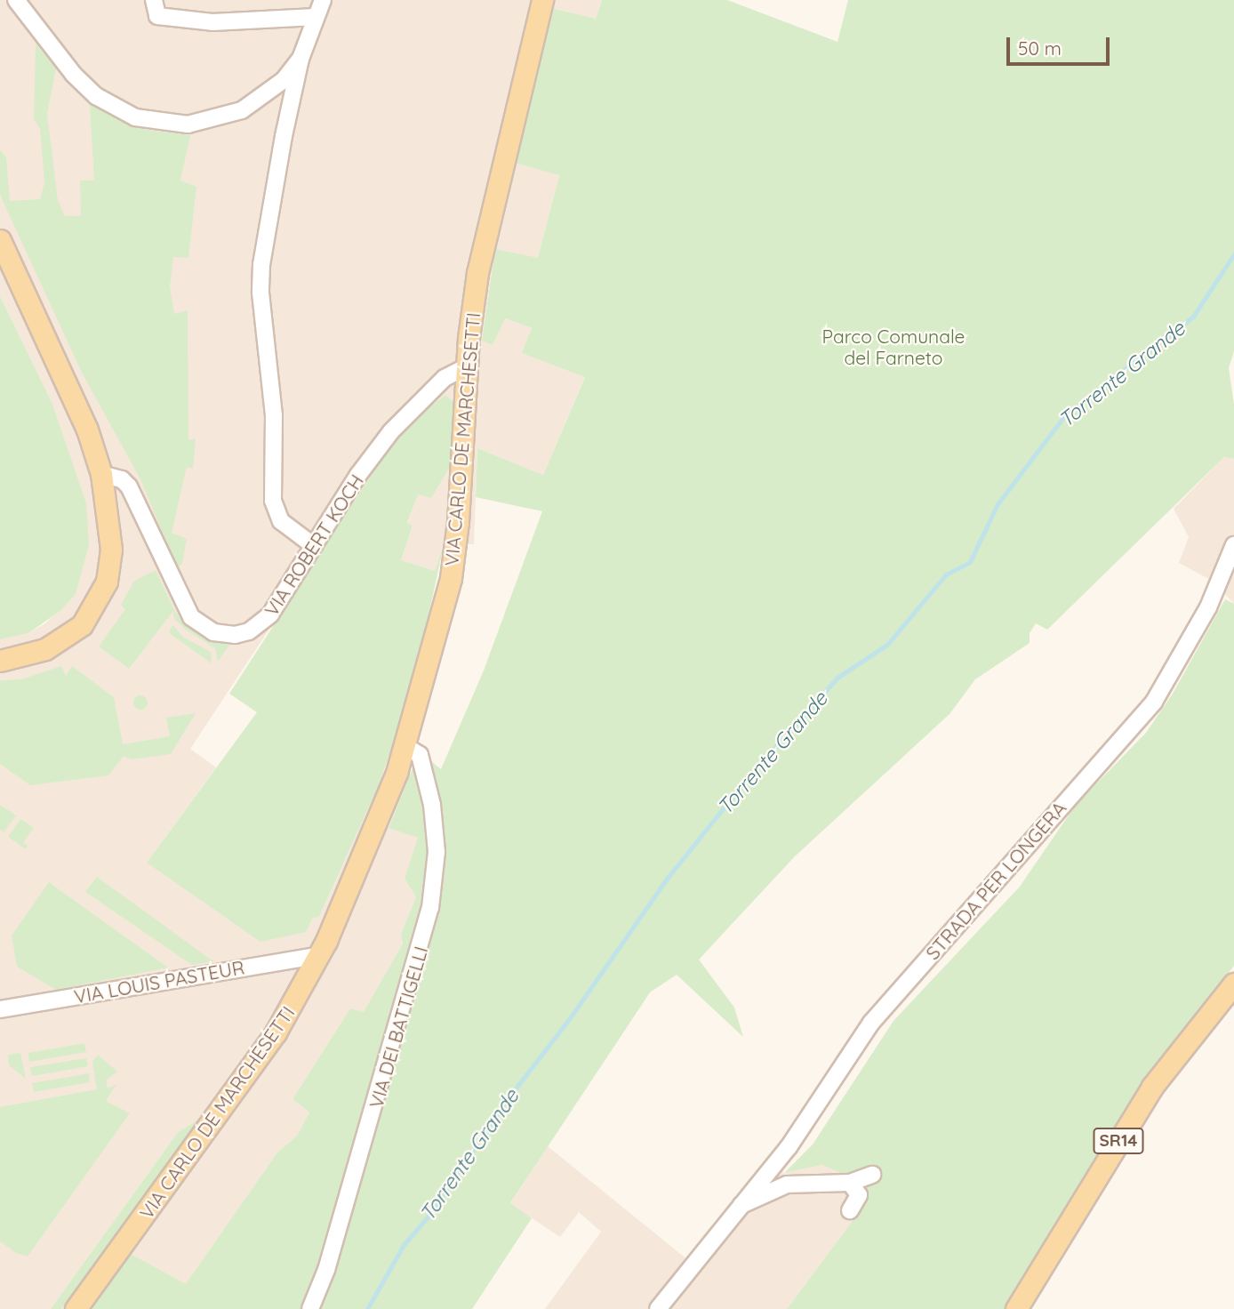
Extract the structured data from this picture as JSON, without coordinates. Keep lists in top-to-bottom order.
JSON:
{
  "streets": {
    "main road": ["VIA CARLO DE MARCHESETTI", "SR14"],
    "street": [
      "VIA ROBERT KOCH",
      "STRADA PER LONGERA",
      "VIA LOUIS PASTEUR",
      "VIA DEI BATTIGELLI"
    ]
  },
  "crossings": [
    ["VIA CARLO DE MARCHESETTI", "VIA ROBERT KOCH"],
    ["VIA CARLO DE MARCHESETTI", "VIA LOUIS PASTEUR"],
    ["VIA CARLO DE MARCHESETTI", "VIA DEI BATTIGELLI"]
  ],
  "water": ["Torrente Grande"],
  "parks": ["Parco Comunale del Farneto"],
  "scale_bar": "50 m"
}
